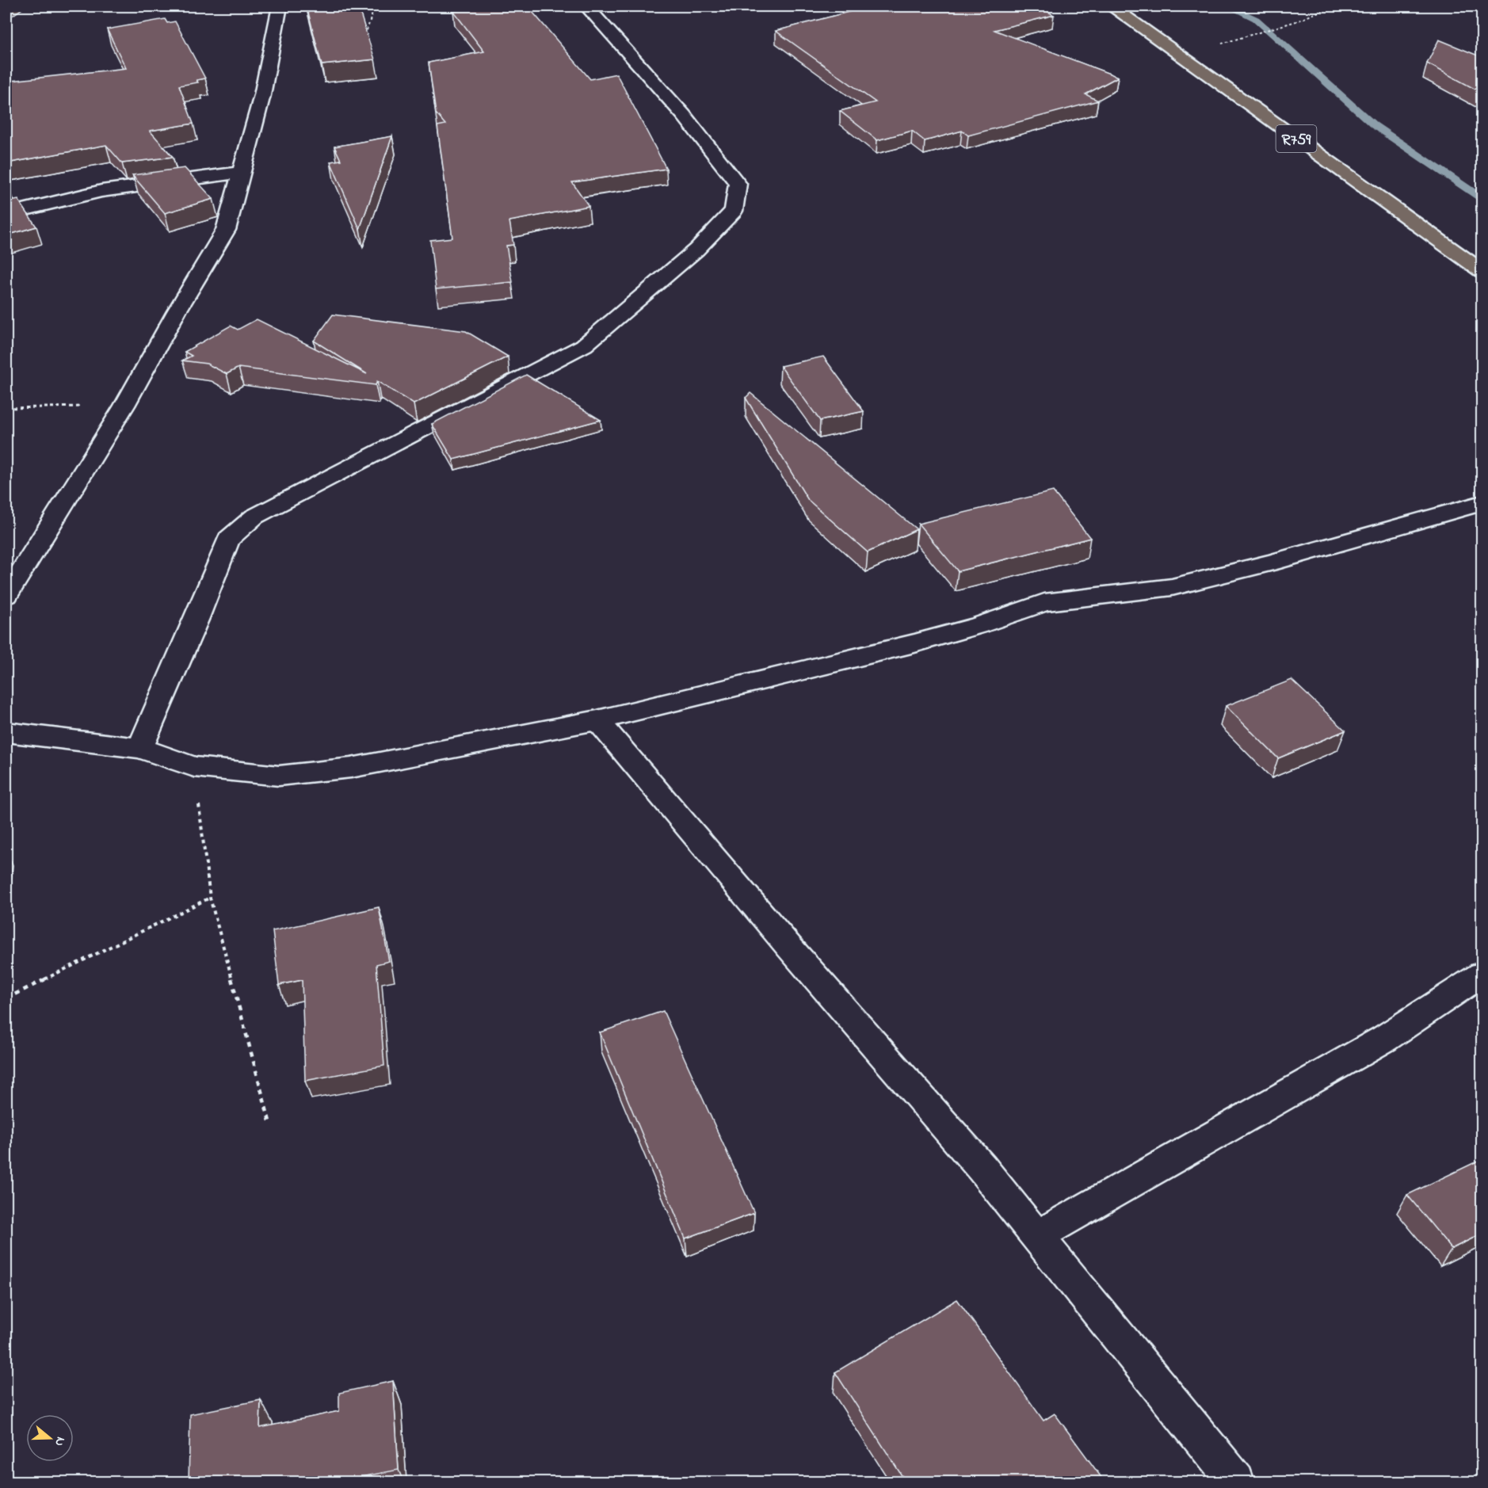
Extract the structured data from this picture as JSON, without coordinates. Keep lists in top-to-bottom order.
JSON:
{
  "streets": {
    "main road": ["R759"]
  },
  "north": "right"
}
